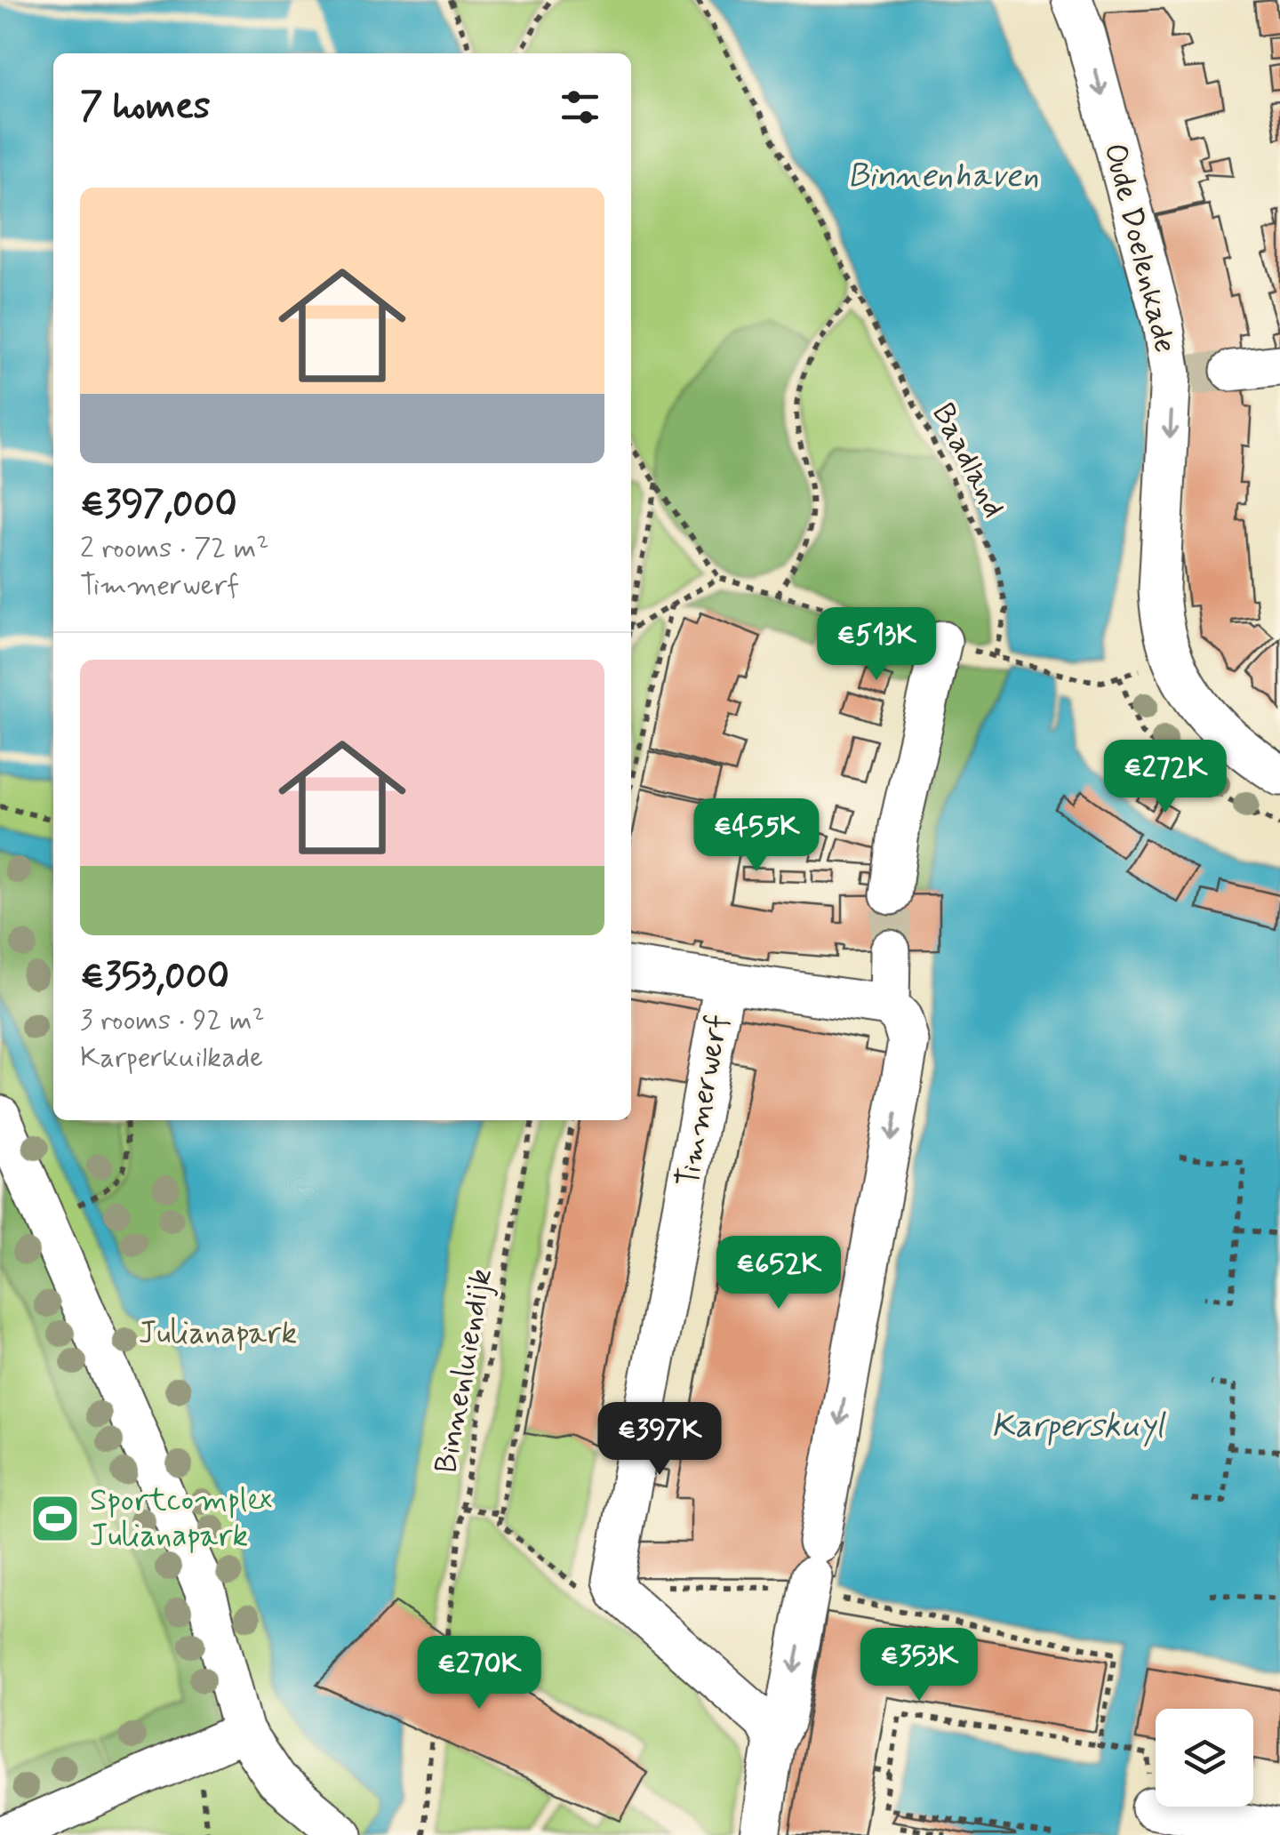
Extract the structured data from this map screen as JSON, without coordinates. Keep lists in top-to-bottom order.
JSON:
{
  "streets": {
    "street": ["Oude Doelenkade", "Timmerwerf"],
    "path": ["Baadland", "Binnenluiendijk"]
  },
  "one_way": ["Oude Doelenkade"],
  "water": ["Binnenhaven", "Karperskuyl"],
  "parks": ["Julianapark"],
  "places": {
    "sports": ["Sportcomplex Julianapark"]
  },
  "page": {
    "heading": "7 homes",
    "list": [
      {
        "name": "€397,000",
        "note": "2 rooms · 72 m² · Timmerwerf"
      },
      {
        "name": "€353,000",
        "note": "3 rooms · 92 m² · Karperkuilkade"
      }
    ],
    "price": [
      "€513K",
      "€272K",
      "€455K",
      "€652K",
      "€397K",
      "€353K",
      "€270K"
    ]
  }
}
